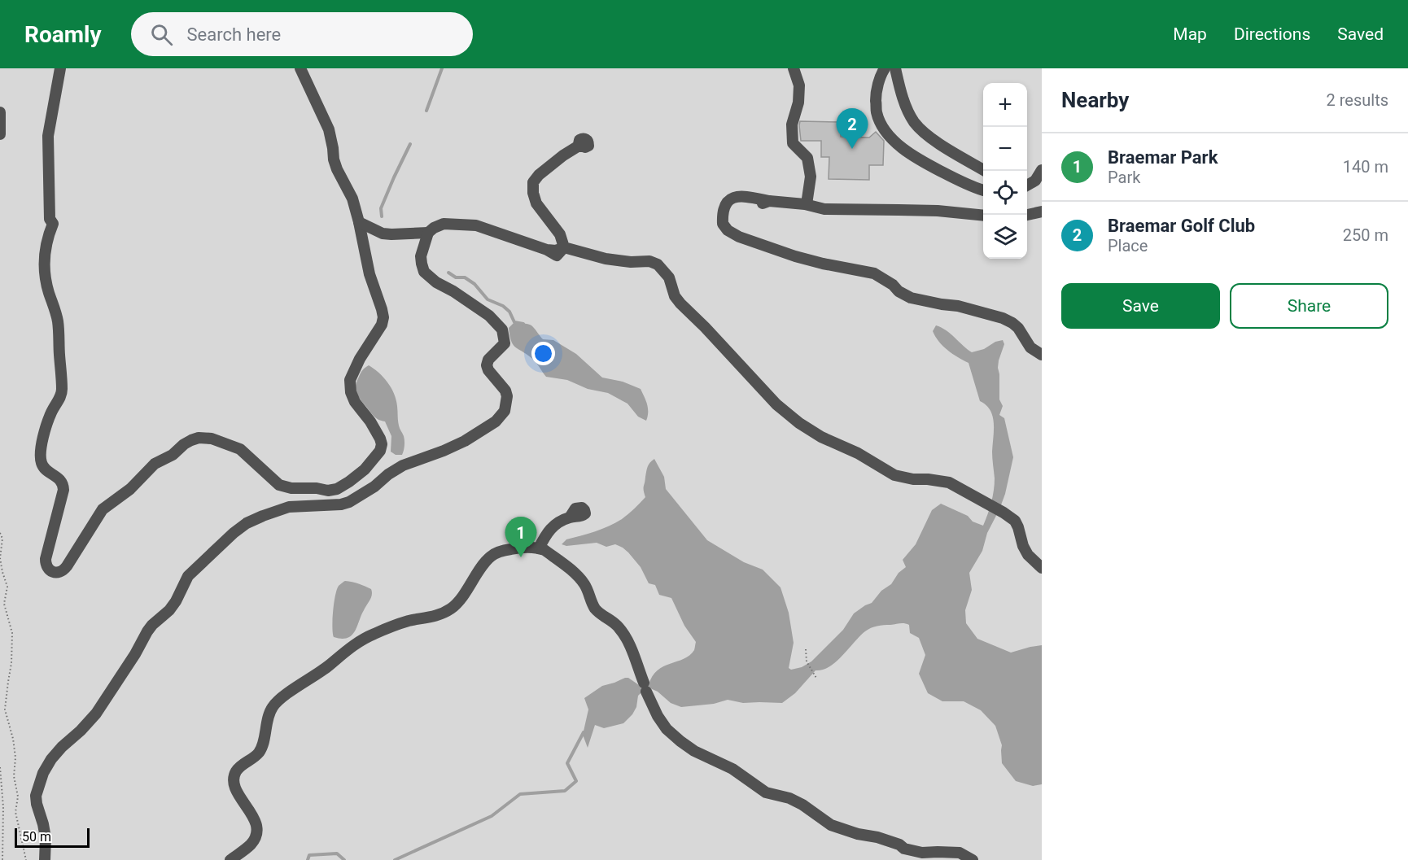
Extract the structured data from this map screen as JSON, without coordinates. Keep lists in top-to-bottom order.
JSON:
{
  "scale_bar": "50 m",
  "page": {
    "header": "Roamly",
    "search": "Search here",
    "nav": ["Map", "Directions", "Saved"],
    "heading": ["Nearby", "2 results"],
    "map_buttons": ["+", "−"],
    "pins": ["2", "1"],
    "list": [
      {
        "mark": "1",
        "name": "Braemar Park",
        "note": "Park",
        "value": "140 m"
      },
      {
        "mark": "2",
        "name": "Braemar Golf Club",
        "note": "Place",
        "value": "250 m"
      }
    ],
    "buttons": ["Save", "Share"],
    "scale": "50 m"
  }
}
